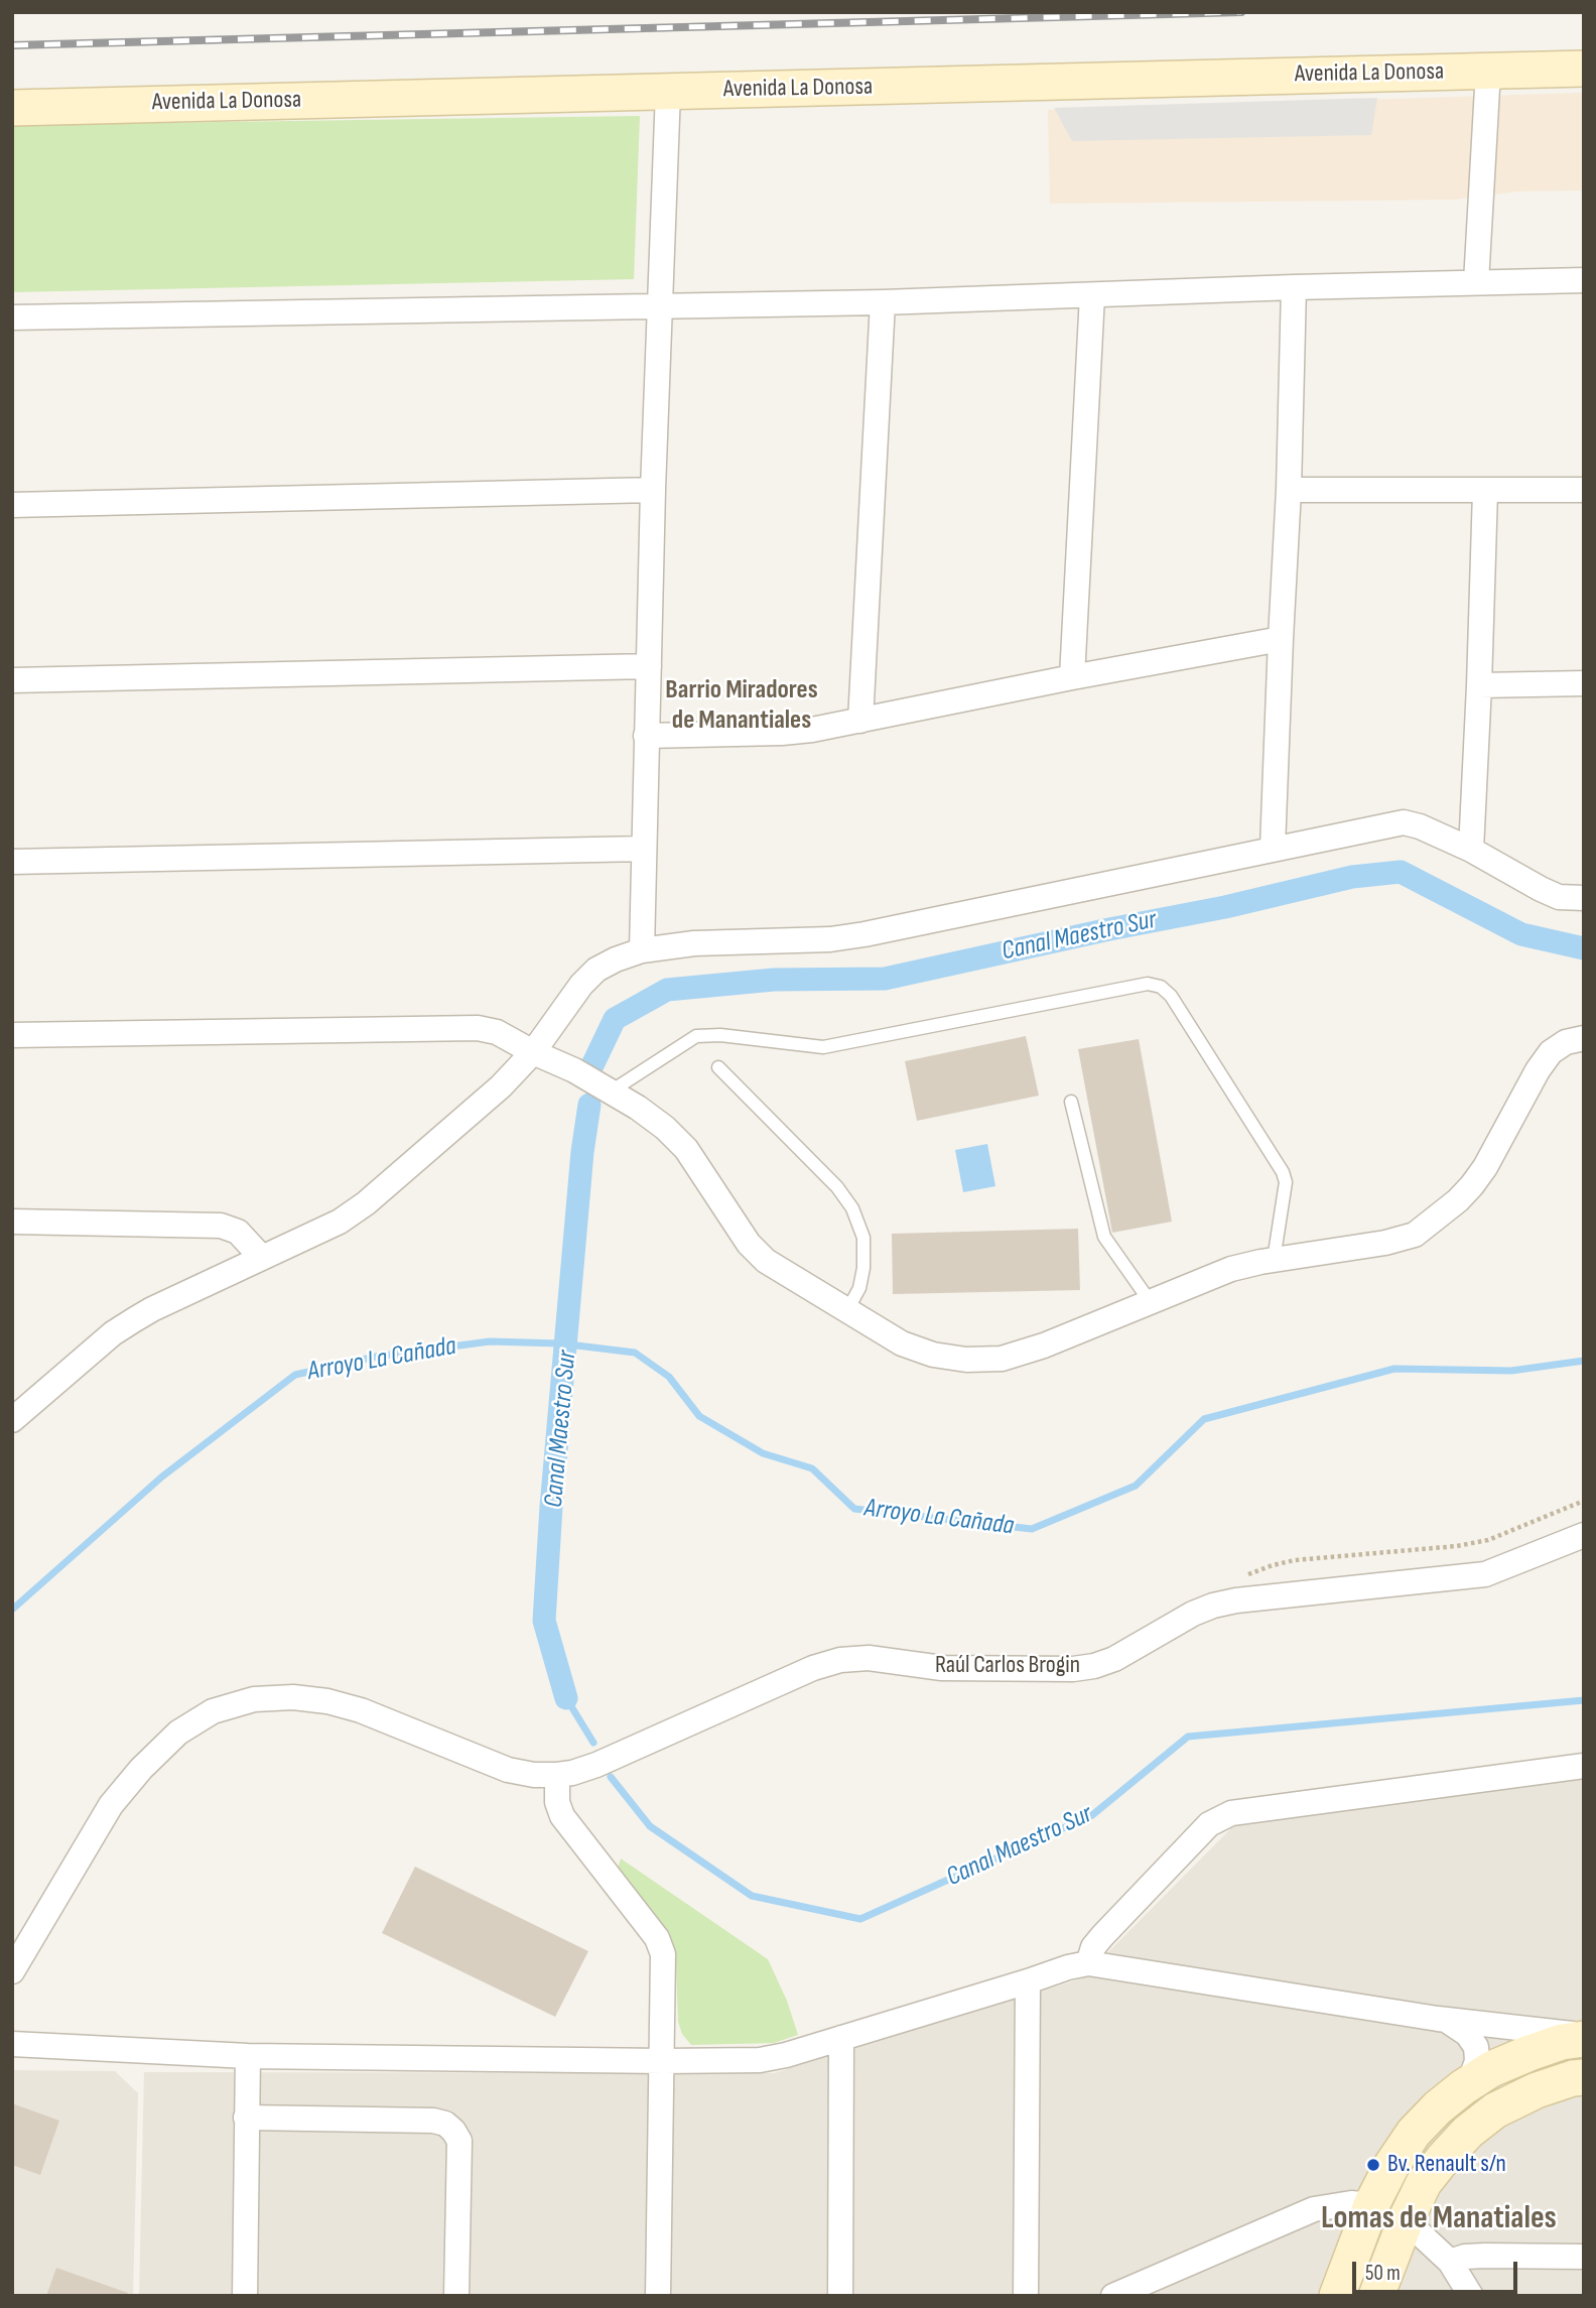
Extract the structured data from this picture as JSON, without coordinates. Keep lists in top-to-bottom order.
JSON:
{
  "streets": {
    "main road": ["Avenida La Donosa"],
    "street": ["Raúl Carlos Brogin"]
  },
  "districts": ["Barrio Miradores de Manantiales", "Lomas de Manatiales"],
  "water": ["Canal Maestro Sur", "Arroyo La Cañada"],
  "places": ["Bv. Renault s/n"],
  "scale_bar": "50 m"
}
